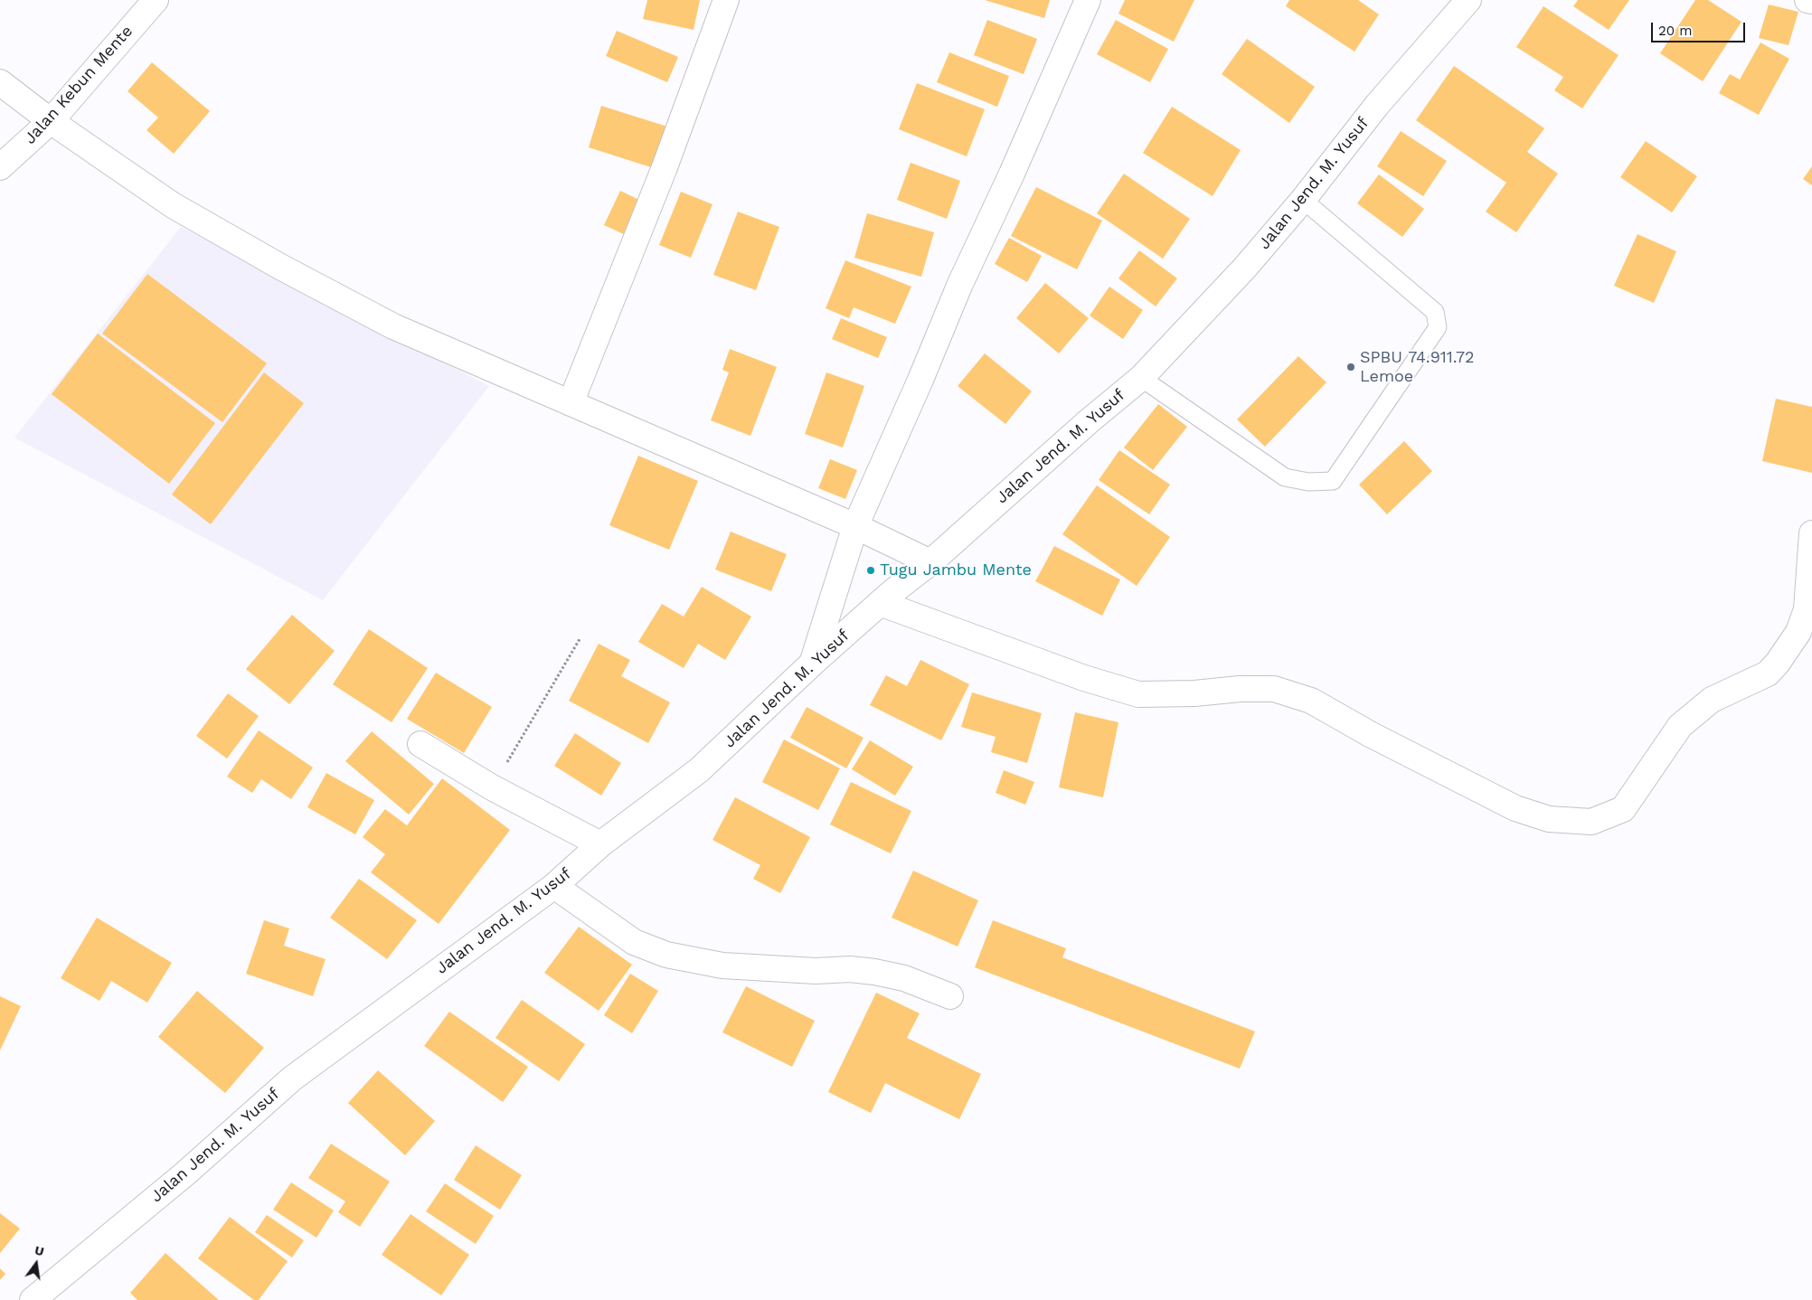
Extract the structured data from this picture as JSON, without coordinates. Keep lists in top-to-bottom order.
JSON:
{
  "streets": {
    "main road": ["Jalan Kebun Mente", "Jalan Jend. M. Yusuf"]
  },
  "places": ["SPBU 74.911.72 Lemoe", "Tugu Jambu Mente"],
  "scale_bar": "20 m",
  "north": "top"
}
